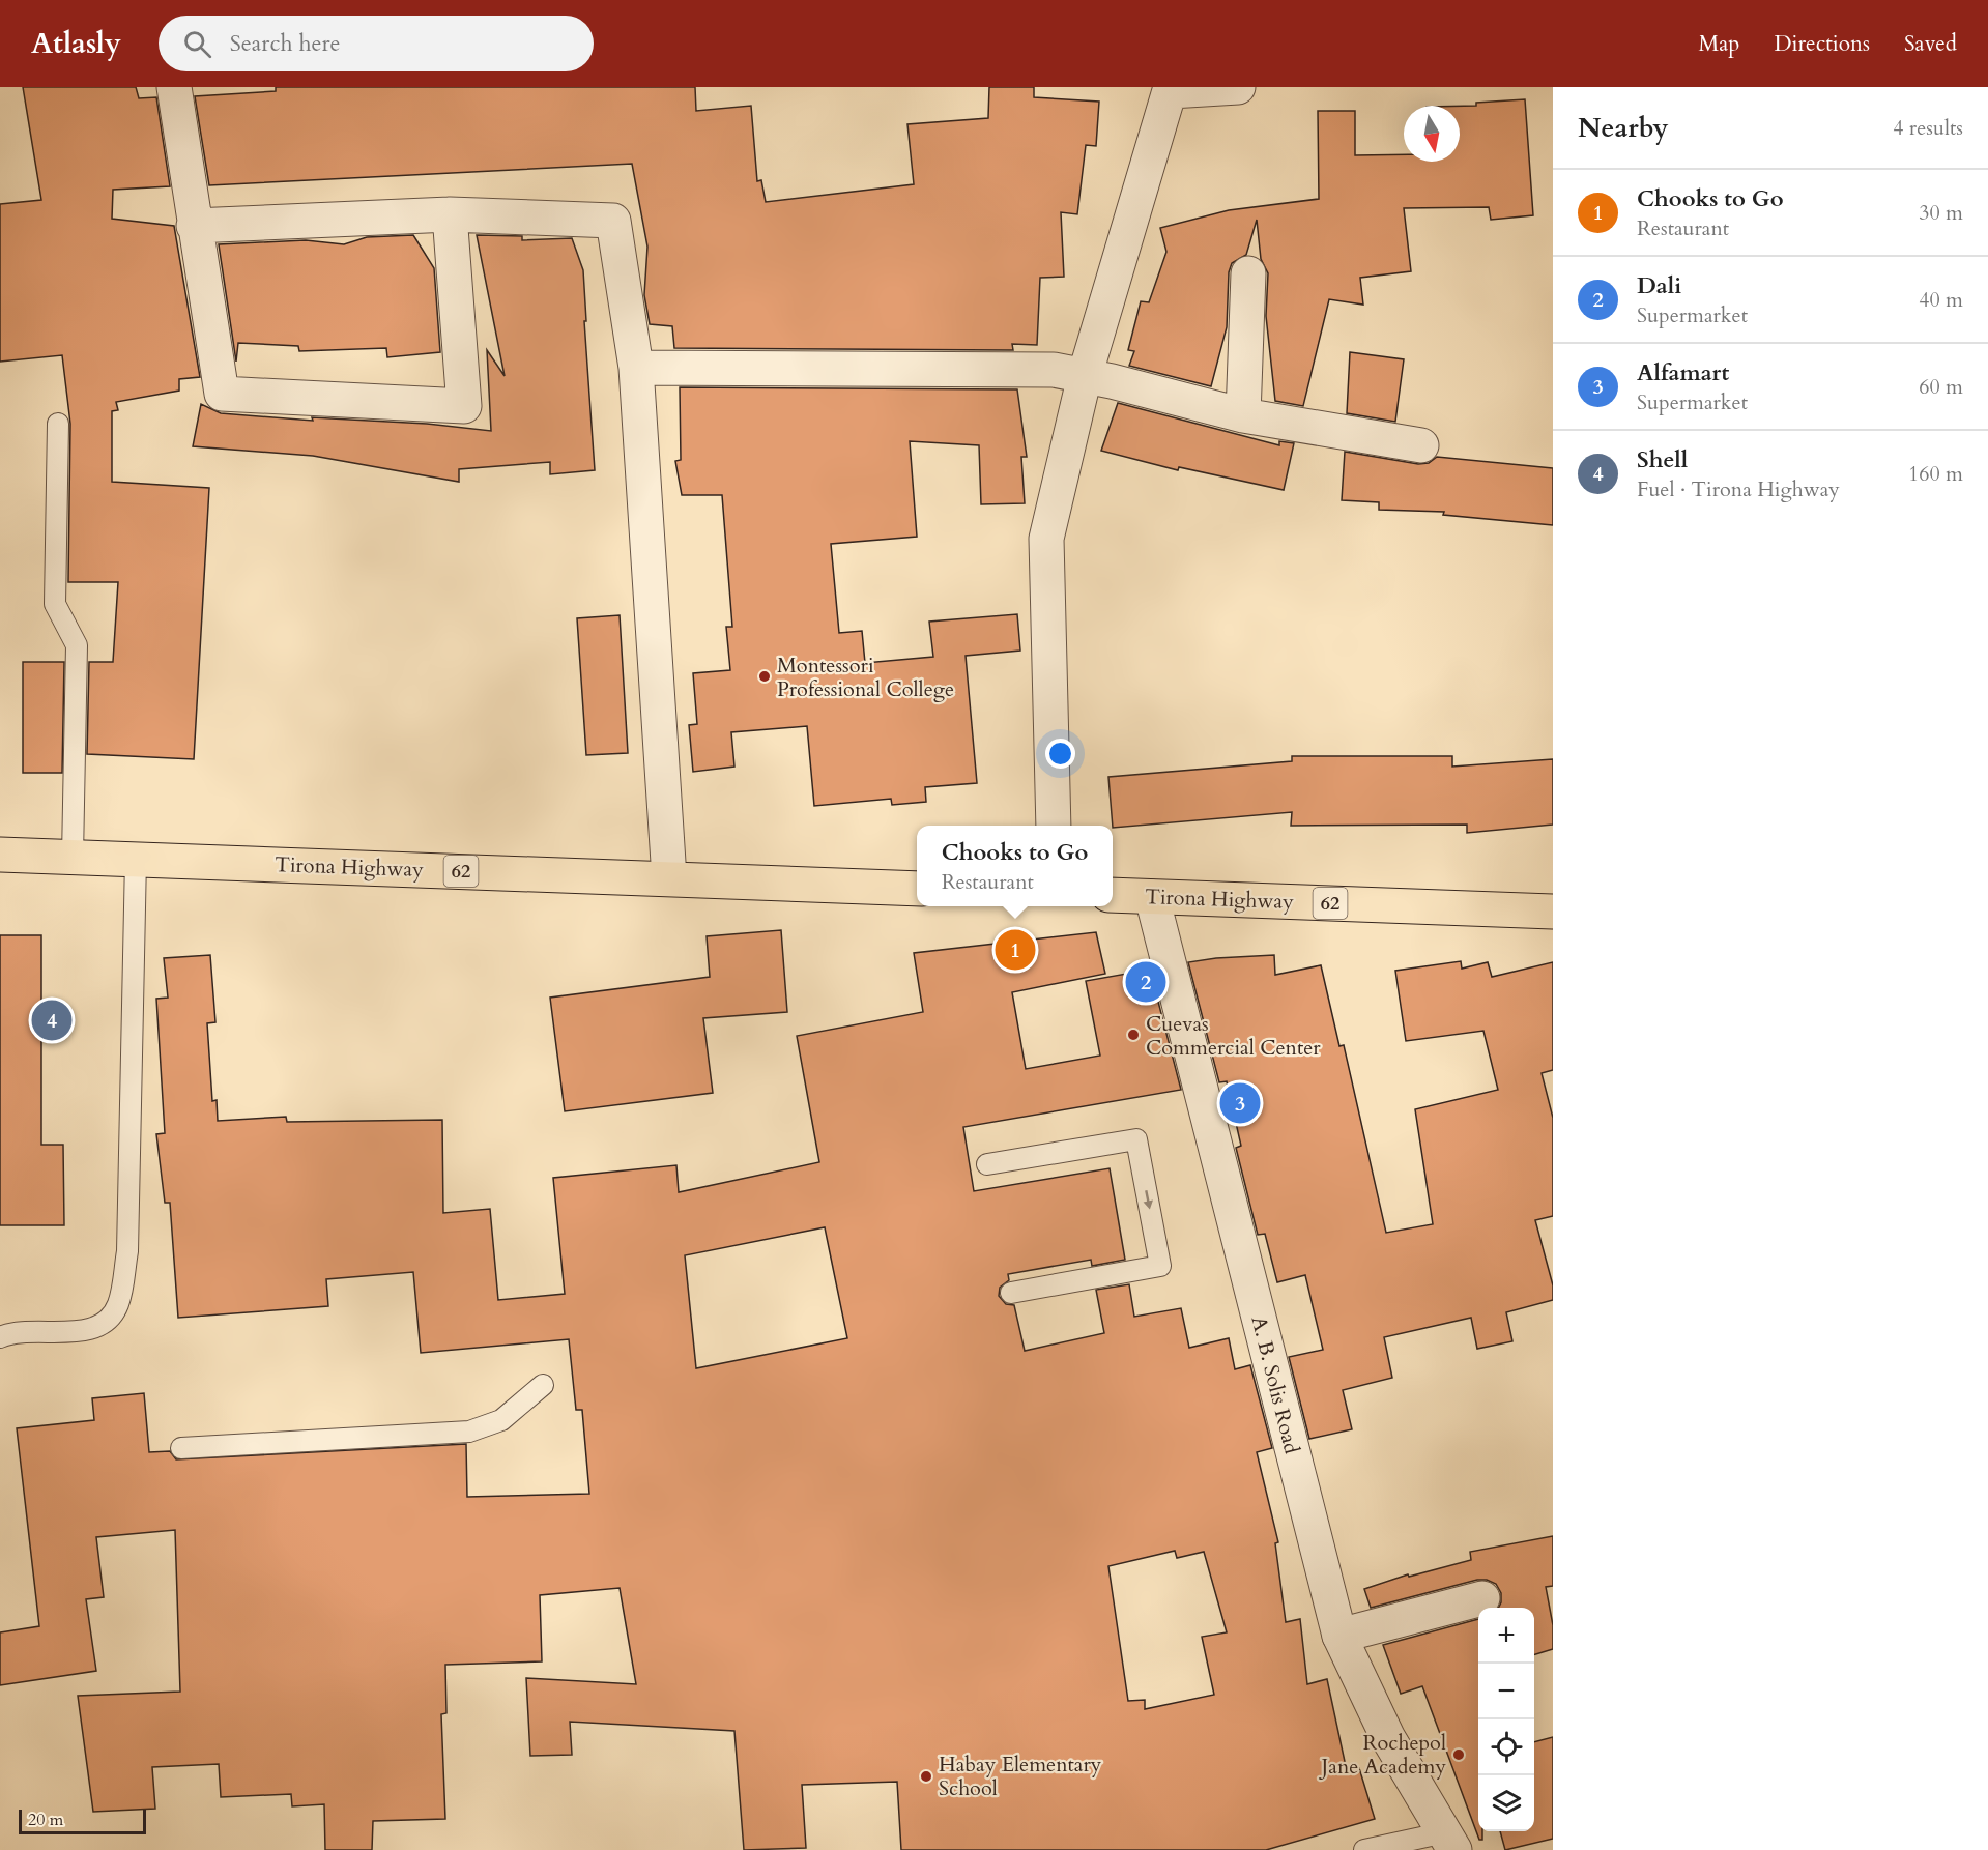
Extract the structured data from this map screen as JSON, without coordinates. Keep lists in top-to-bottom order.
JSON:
{
  "streets": {
    "main road": ["Tirona Highway", "62"],
    "street": ["A. B. Solis Road"]
  },
  "crossings": [
    ["Tirona Highway", "A. B. Solis Road"]
  ],
  "places": [
    "Montessori Professional College",
    "Cuevas Commercial Center",
    "Rochepol Jane Academy",
    "Habay Elementary School"
  ],
  "scale_bar": "20 m",
  "north": "bottom",
  "page": {
    "header": "Atlasly",
    "search": "Search here",
    "nav": ["Map", "Directions", "Saved"],
    "heading": ["Nearby", "4 results"],
    "list": [
      {
        "mark": "1",
        "name": "Chooks to Go",
        "note": "Restaurant",
        "value": "30 m"
      },
      {
        "mark": "2",
        "name": "Dali",
        "note": "Supermarket",
        "value": "40 m"
      },
      {
        "mark": "3",
        "name": "Alfamart",
        "note": "Supermarket",
        "value": "60 m"
      },
      {
        "mark": "4",
        "name": "Shell",
        "note": "Fuel · Tirona Highway",
        "value": "160 m"
      }
    ],
    "popup": ["Chooks to Go", "Restaurant"],
    "pins": [
      "1",
      "2",
      "4",
      "3"
    ],
    "map_buttons": ["+", "−"],
    "scale": "20 m"
  }
}
